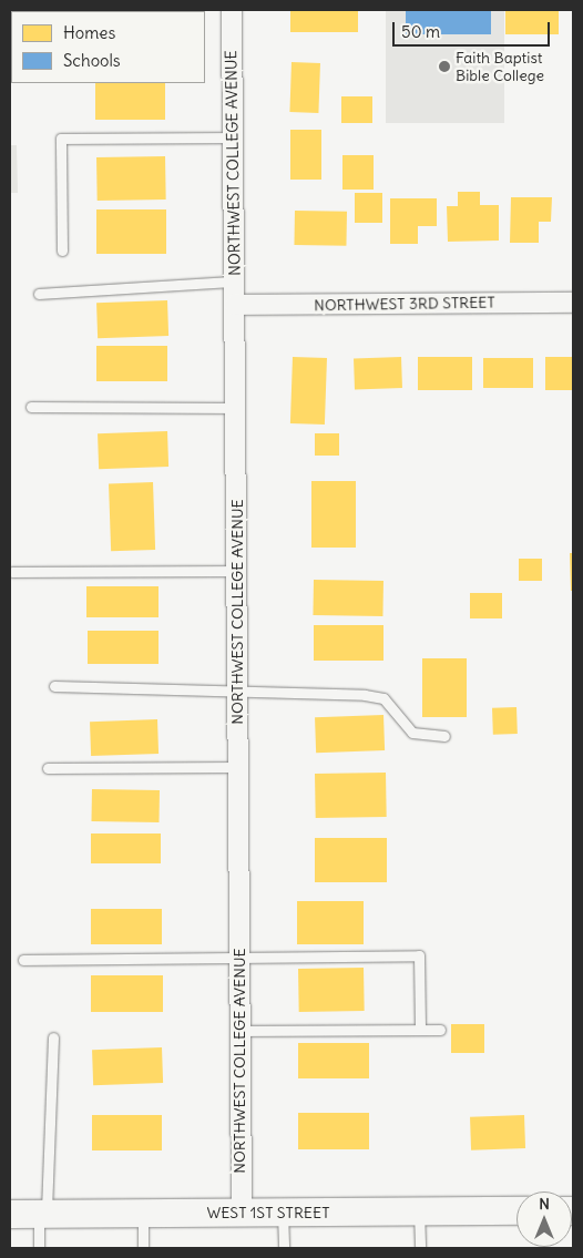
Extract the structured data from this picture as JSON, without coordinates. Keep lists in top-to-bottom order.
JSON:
{
  "streets": {
    "main road": ["WEST 1ST STREET"],
    "street": ["NORTHWEST COLLEGE AVENUE", "NORTHWEST 3RD STREET"]
  },
  "crossings": [
    ["NORTHWEST COLLEGE AVENUE", "NORTHWEST 3RD STREET"],
    ["NORTHWEST COLLEGE AVENUE", "WEST 1ST STREET"]
  ],
  "places": ["Faith Baptist Bible College"],
  "legend": ["Homes", "Schools"],
  "scale_bar": "50 m",
  "north": "top"
}
